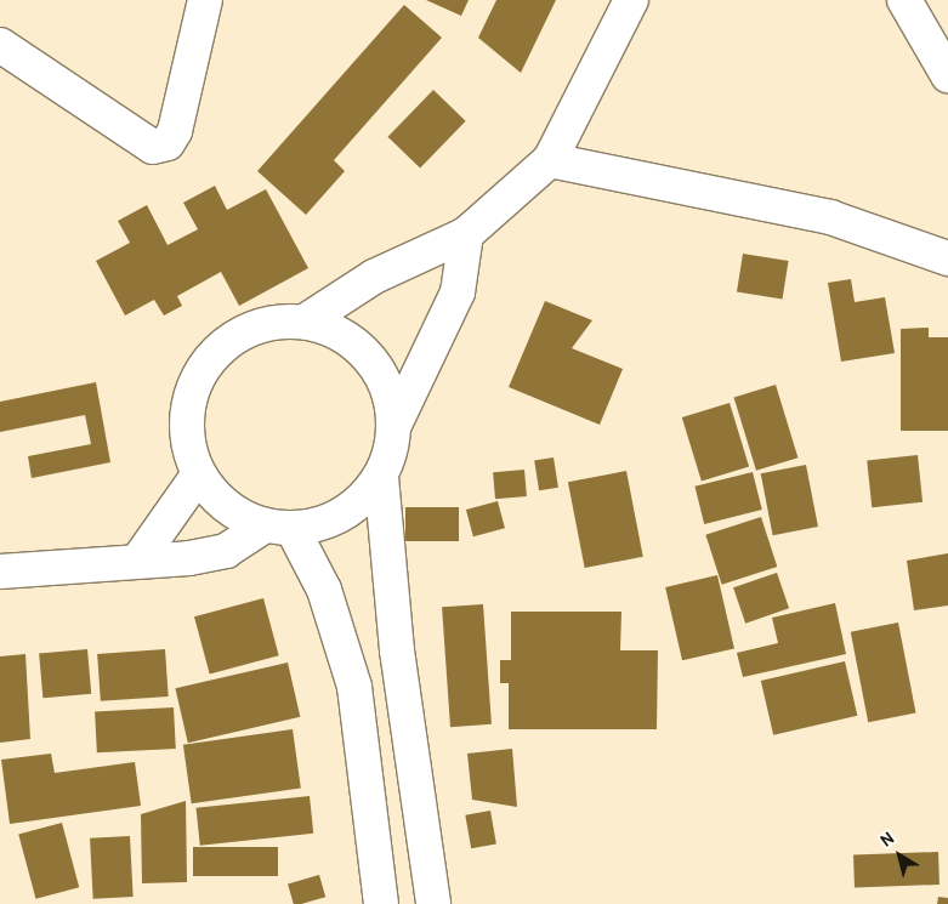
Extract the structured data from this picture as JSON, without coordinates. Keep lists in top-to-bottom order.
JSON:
{
  "north": "top left"
}
